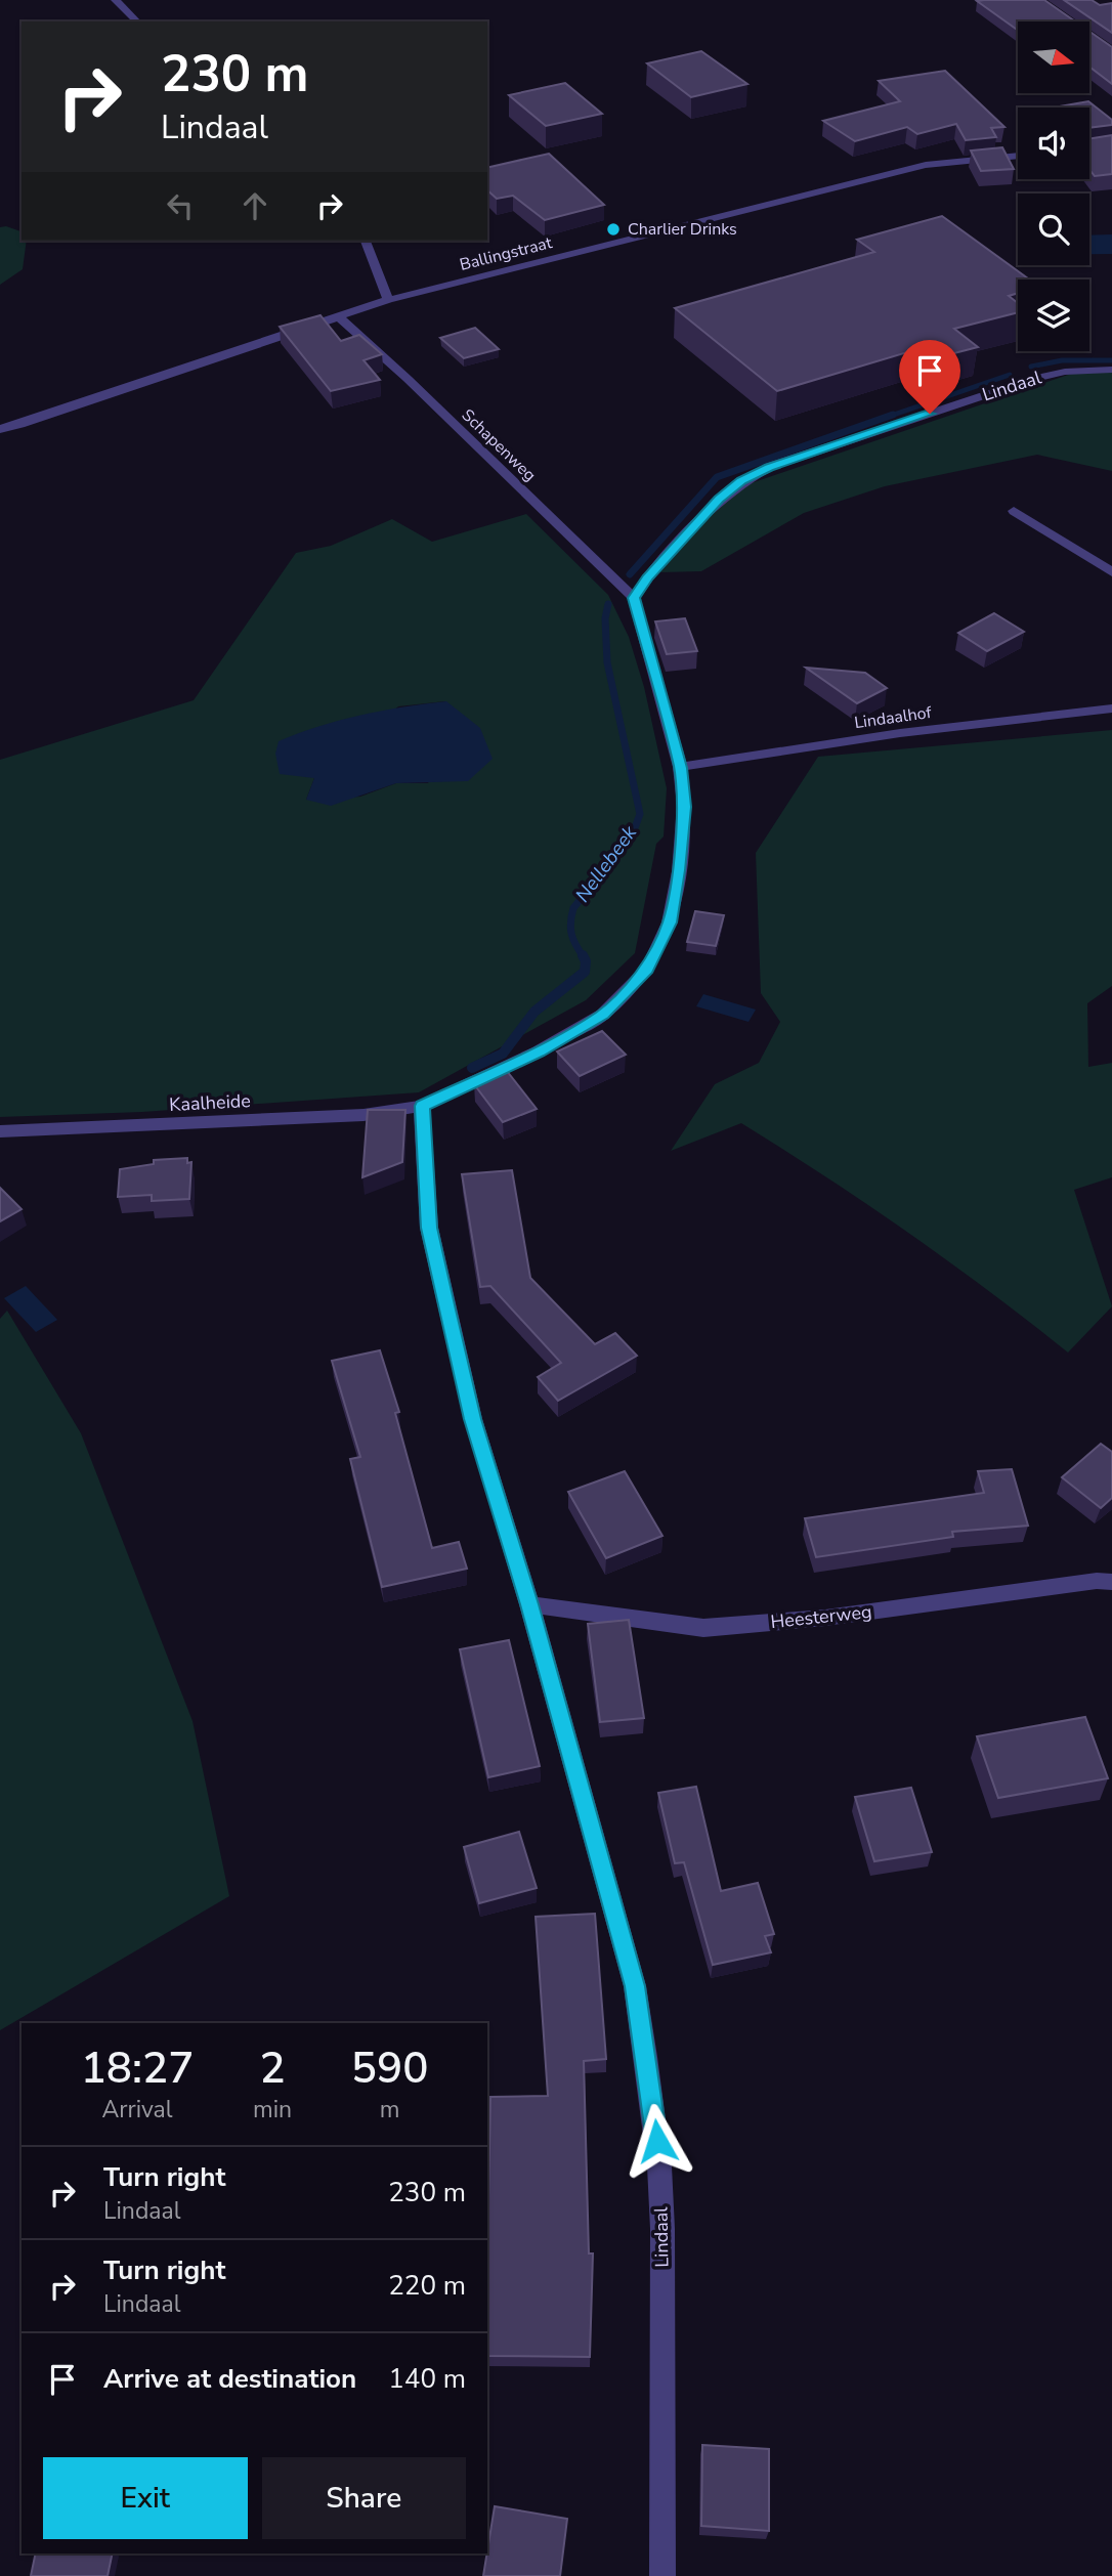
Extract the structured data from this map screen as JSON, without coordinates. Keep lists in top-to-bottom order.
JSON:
{
  "streets": {
    "street": [
      "Ballingstraat",
      "Lindaal",
      "Schapenweg",
      "Lindaalhof",
      "Kaalheide",
      "Heesterweg"
    ]
  },
  "crossings": [
    ["Ballingstraat", "Schapenweg"],
    ["Lindaal", "Schapenweg"],
    ["Lindaal", "Kaalheide"],
    ["Lindaal", "Heesterweg"]
  ],
  "water": ["Nellebeek"],
  "places": ["Charlier Drinks"],
  "north": "right",
  "page": {
    "turn": ["230 m", "Lindaal"],
    "eta": [
      "18:27",
      "Arrival",
      "2",
      "min",
      "590",
      "m"
    ],
    "list": [
      {
        "name": "Turn right",
        "note": "Lindaal",
        "value": "230 m"
      },
      {
        "name": "Turn right",
        "note": "Lindaal",
        "value": "220 m"
      },
      {
        "name": "Arrive at destination",
        "value": "140 m"
      }
    ],
    "buttons": ["Exit", "Share"]
  }
}
